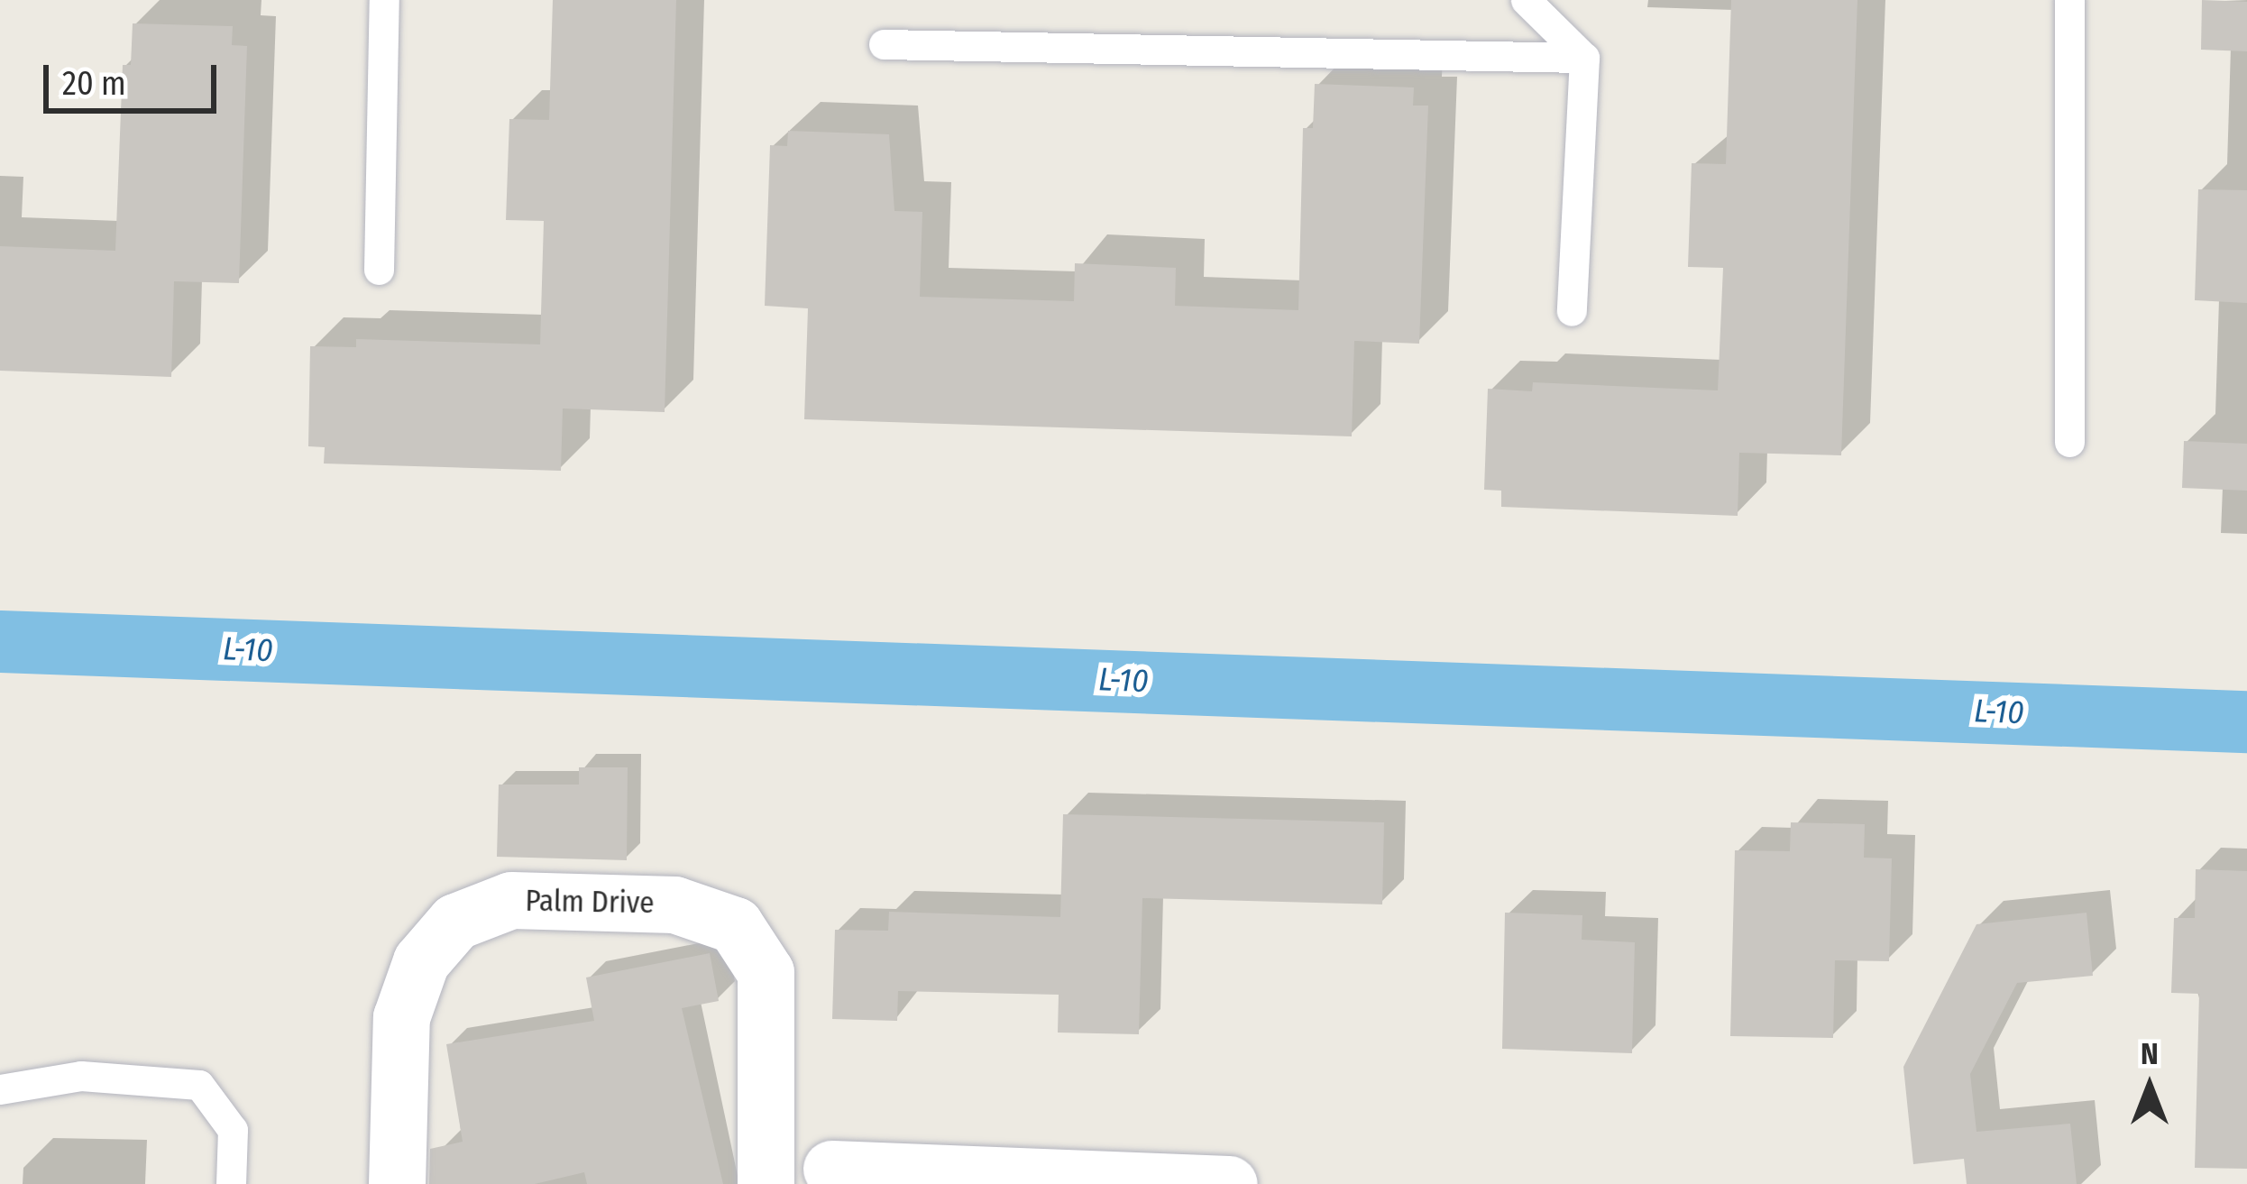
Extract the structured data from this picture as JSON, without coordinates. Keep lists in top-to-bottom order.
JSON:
{
  "streets": {
    "street": ["Palm Drive"]
  },
  "water": ["L-10"],
  "scale_bar": "20 m",
  "north": "top"
}
